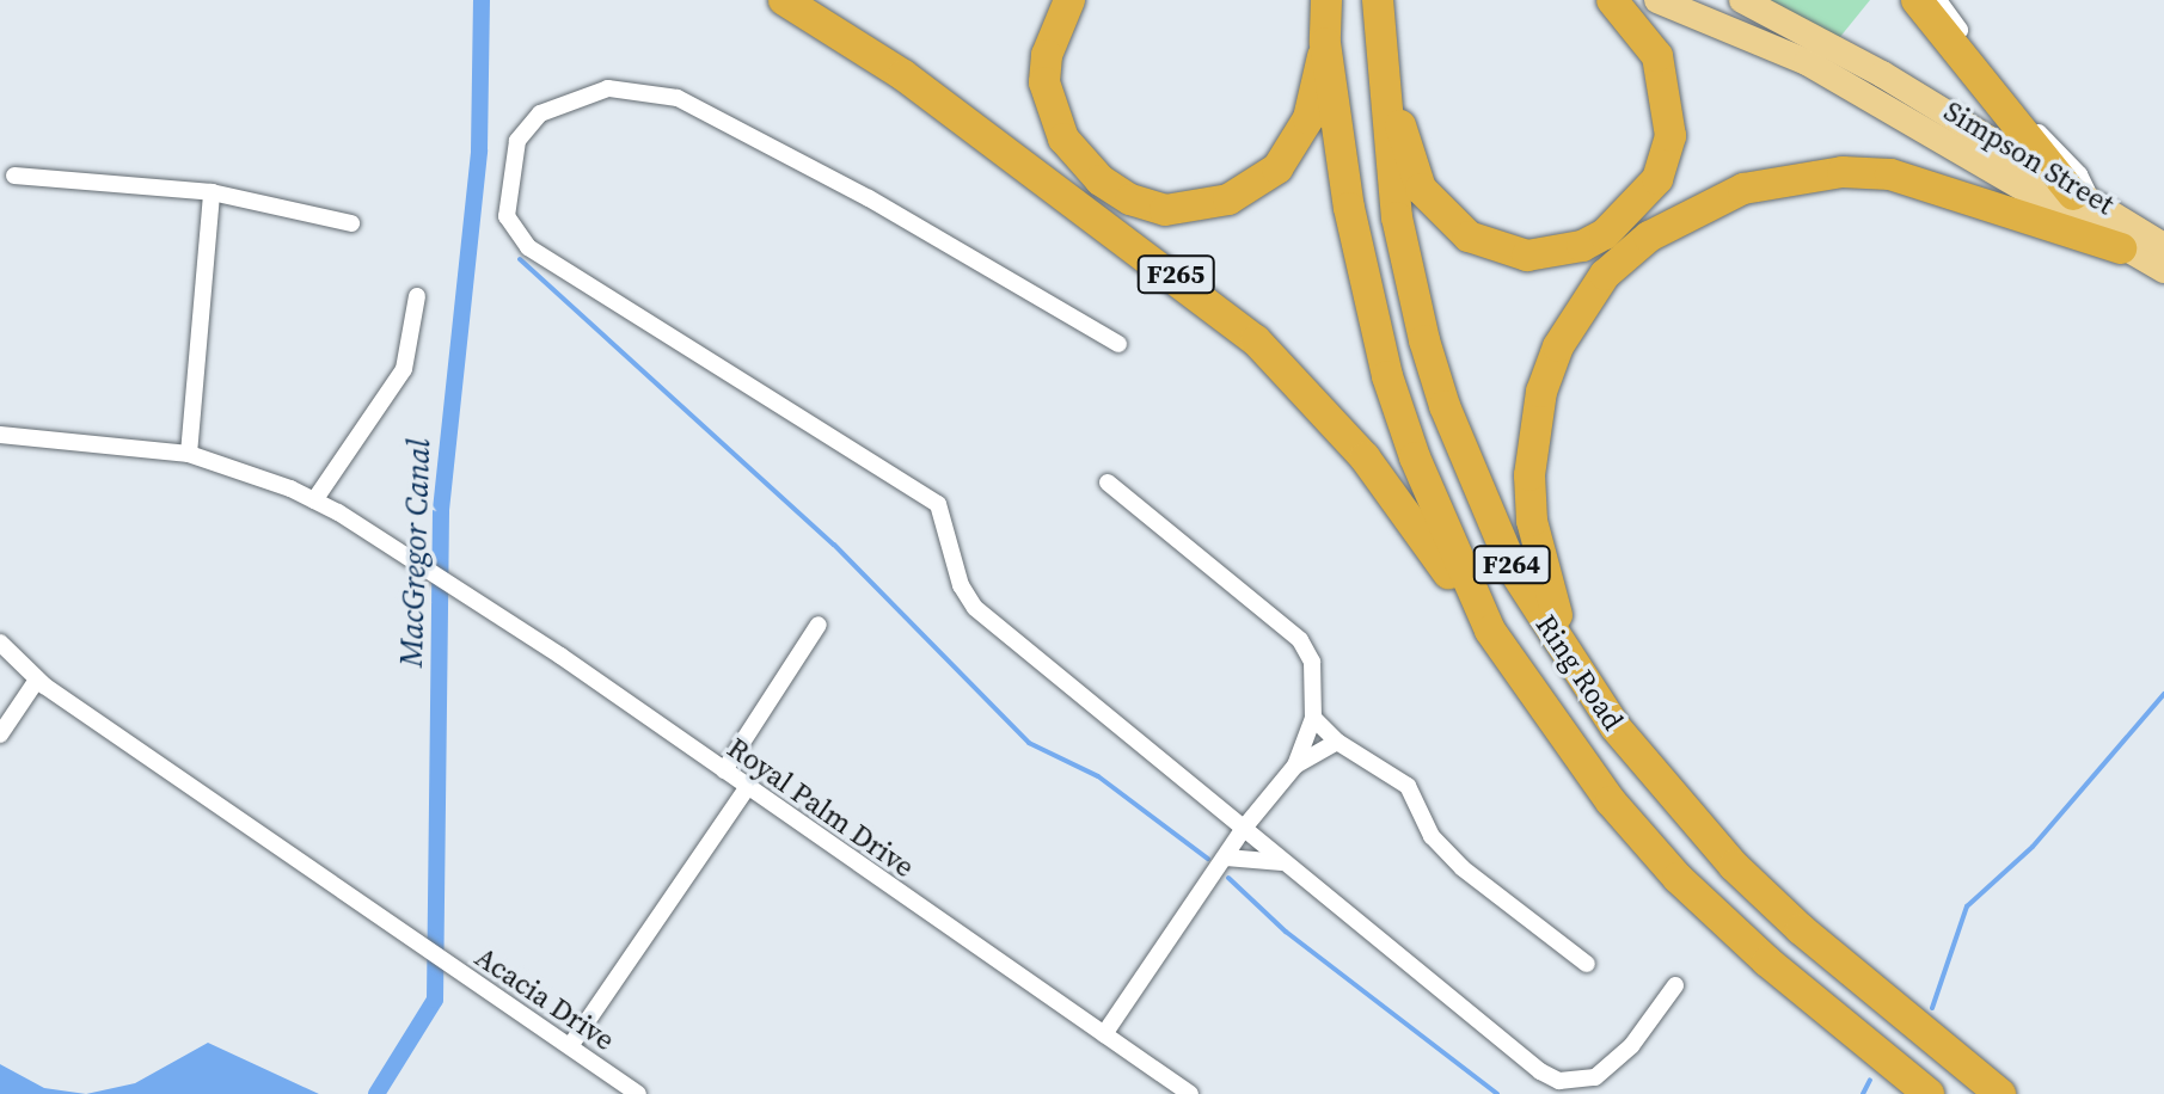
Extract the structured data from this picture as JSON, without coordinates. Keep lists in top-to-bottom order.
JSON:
{
  "streets": {
    "highway": ["F265", "F264", "Ring Road"],
    "main road": ["Simpson Street"],
    "street": ["Royal Palm Drive", "Acacia Drive"]
  },
  "crossings": [
    ["F265", "Ring Road"]
  ],
  "water": ["MacGregor Canal"]
}
